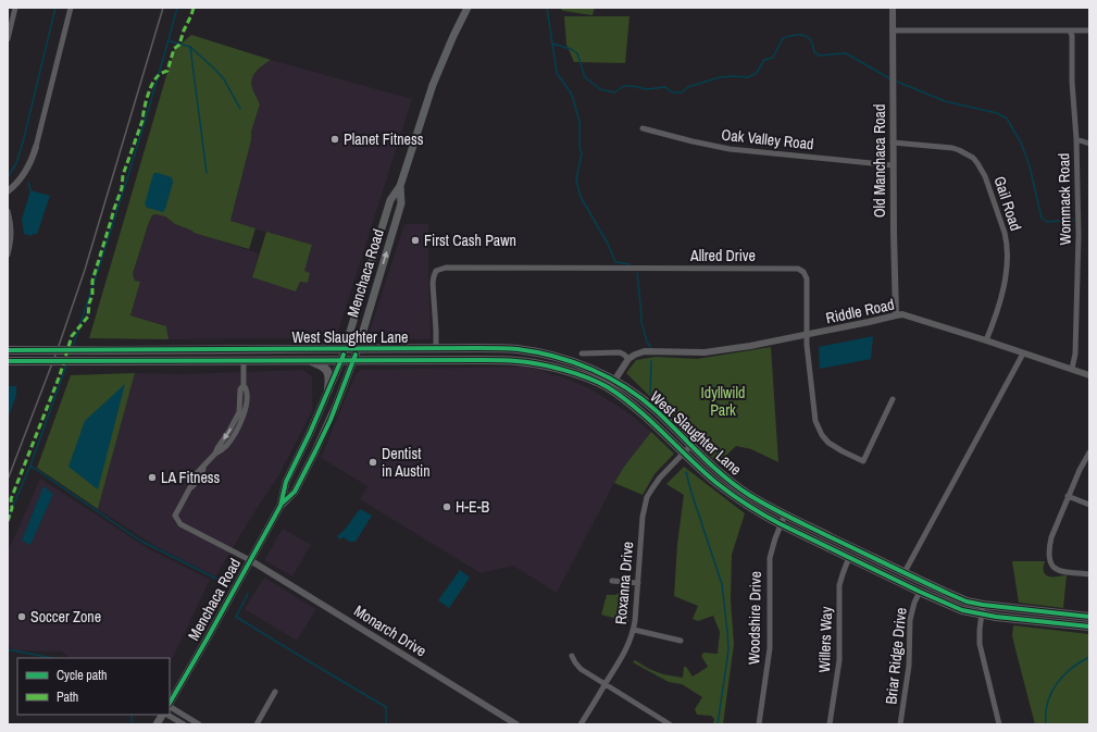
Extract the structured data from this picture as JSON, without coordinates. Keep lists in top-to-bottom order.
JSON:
{
  "streets": {
    "main road": ["Menchaca Road", "West Slaughter Lane"],
    "street": [
      "Oak Valley Road",
      "Old Manchaca Road",
      "Wommack Road",
      "Gail Road",
      "Allred Drive",
      "Riddle Road",
      "Roxanna Drive",
      "Woodshire Drive",
      "Monarch Drive",
      "Willers Way",
      "Briar Ridge Drive"
    ]
  },
  "crossings": [
    ["Oak Valley Road", "Old Manchaca Road"],
    ["Old Manchaca Road", "Gail Road"],
    ["Old Manchaca Road", "Riddle Road"],
    ["Wommack Road", "Riddle Road"],
    ["Gail Road", "Riddle Road"],
    ["Allred Drive", "Riddle Road"],
    ["Allred Drive", "West Slaughter Lane"],
    ["Menchaca Road", "West Slaughter Lane"],
    ["Menchaca Road", "Monarch Drive"],
    ["West Slaughter Lane", "Roxanna Drive"],
    ["West Slaughter Lane", "Woodshire Drive"],
    ["West Slaughter Lane", "Willers Way"],
    ["West Slaughter Lane", "Briar Ridge Drive"]
  ],
  "parks": ["Idyllwild Park"],
  "places": [
    "Planet Fitness",
    "First Cash Pawn",
    "Dentist in Austin",
    "LA Fitness",
    "H-E-B",
    "Soccer Zone"
  ],
  "legend": ["Cycle path", "Path"]
}
